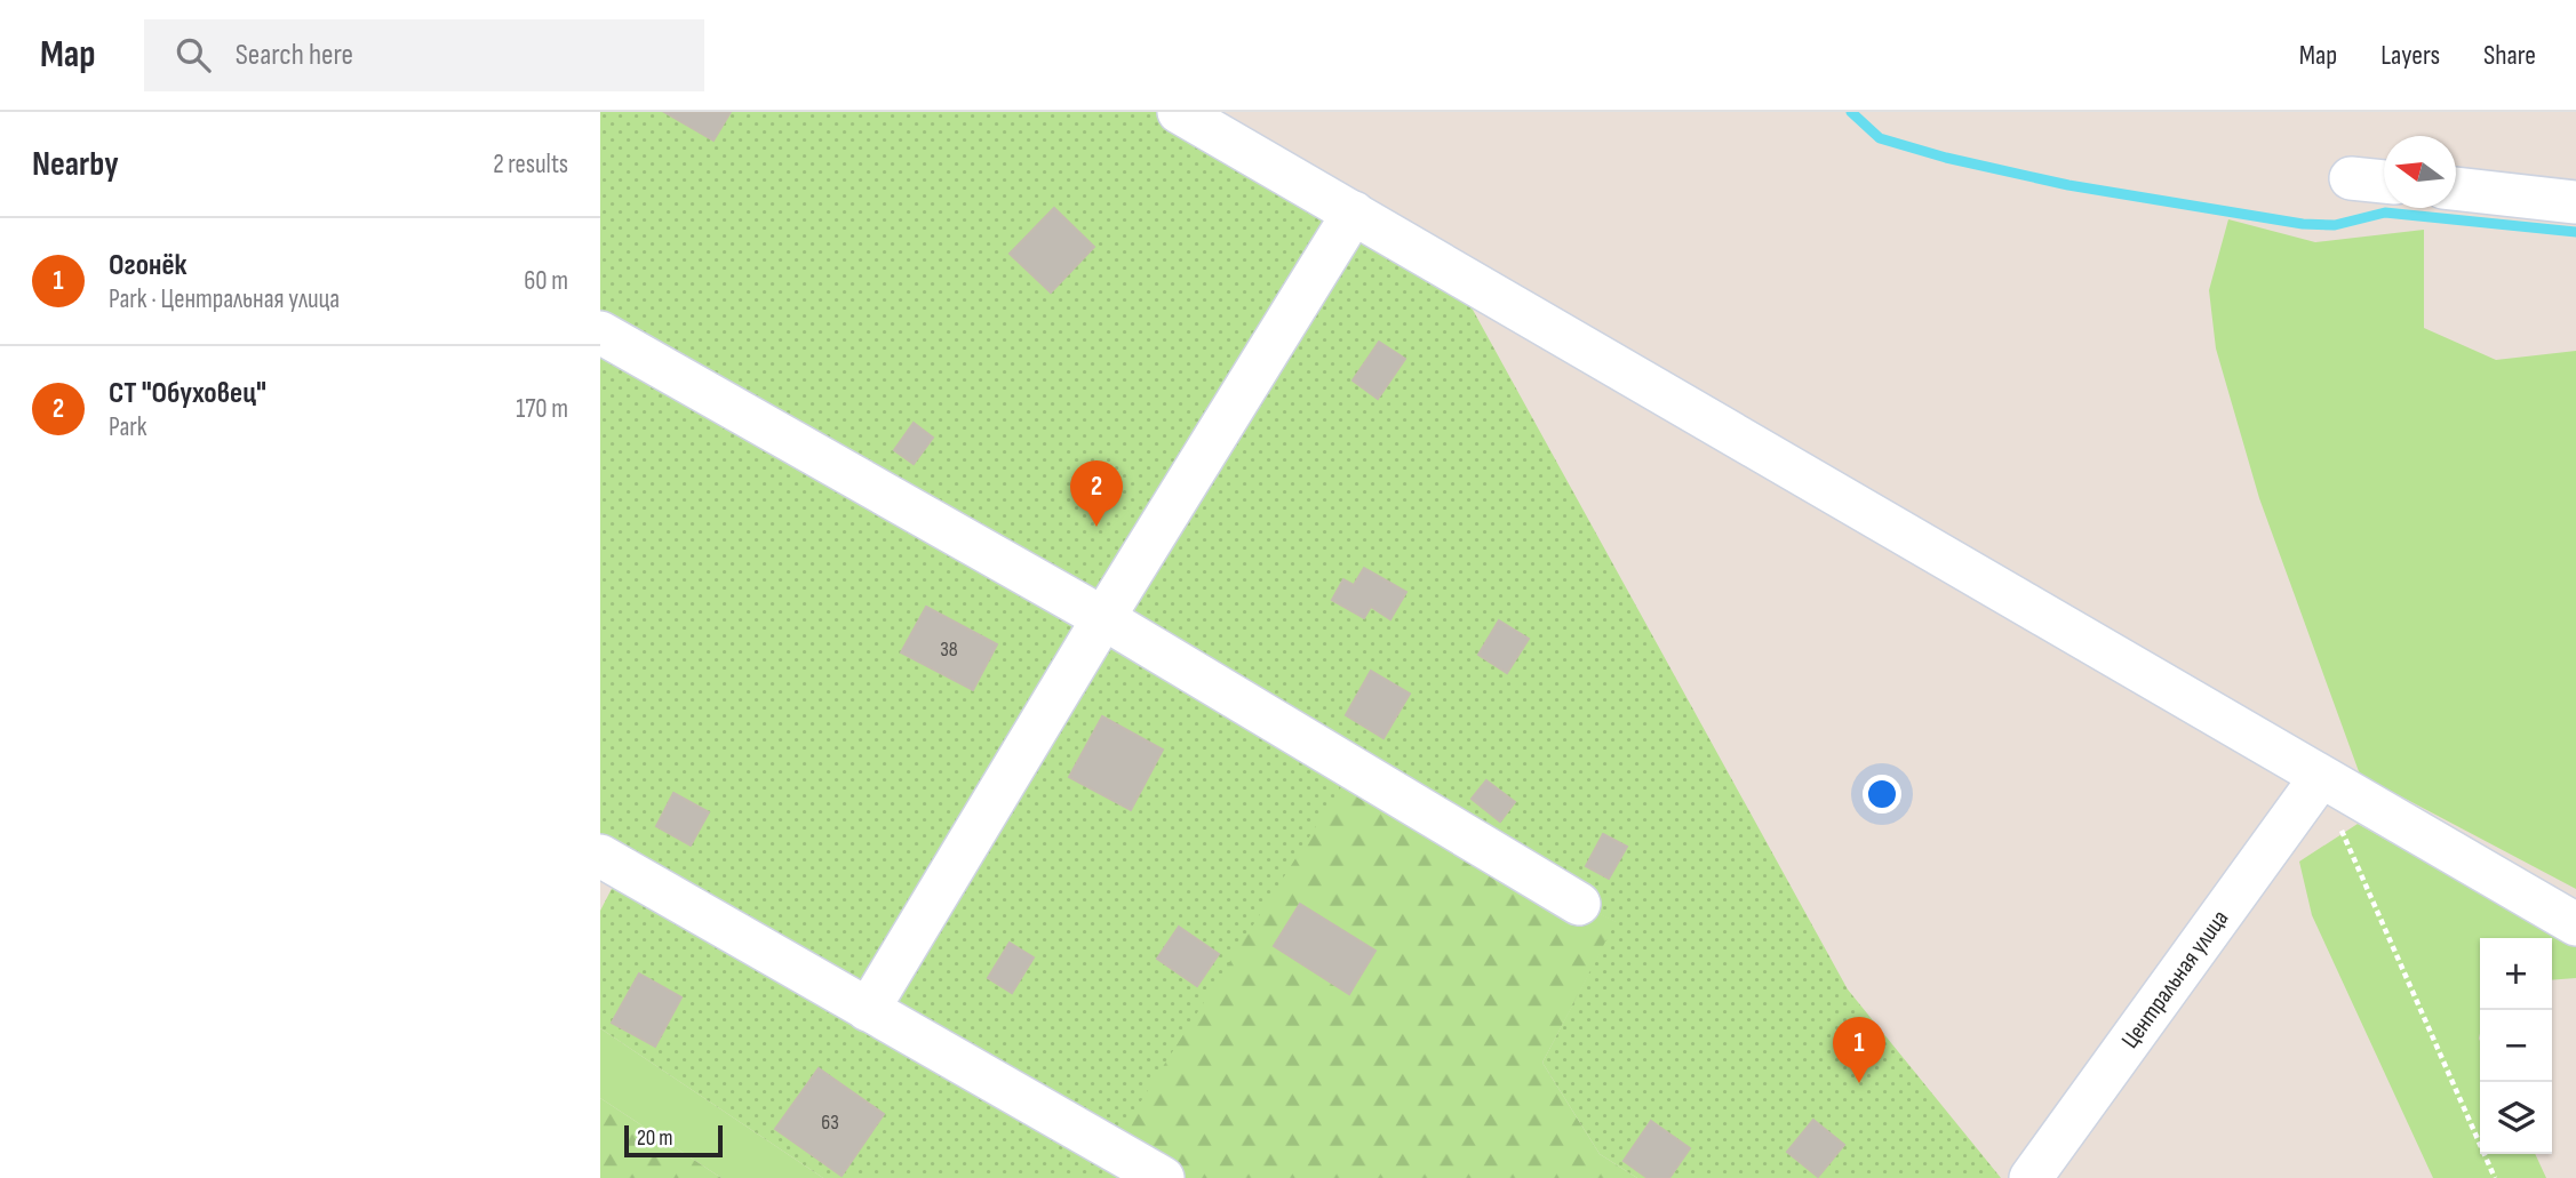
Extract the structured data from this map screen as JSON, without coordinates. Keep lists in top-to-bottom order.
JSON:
{
  "streets": {
    "street": ["Центральная улица"]
  },
  "house_numbers": ["38", "63"],
  "scale_bar": "20 m",
  "north": "left",
  "page": {
    "header": "Map",
    "search": "Search here",
    "nav": ["Map", "Layers", "Share"],
    "heading": ["Nearby", "2 results"],
    "list": [
      {
        "mark": "1",
        "name": "Огонёк",
        "note": "Park · Центральная улица",
        "value": "60 m"
      },
      {
        "mark": "2",
        "name": "СТ \"Обуховец\"",
        "note": "Park",
        "value": "170 m"
      }
    ],
    "pins": ["2", "1"],
    "map_buttons": ["+", "−"],
    "scale": "20 m"
  }
}
